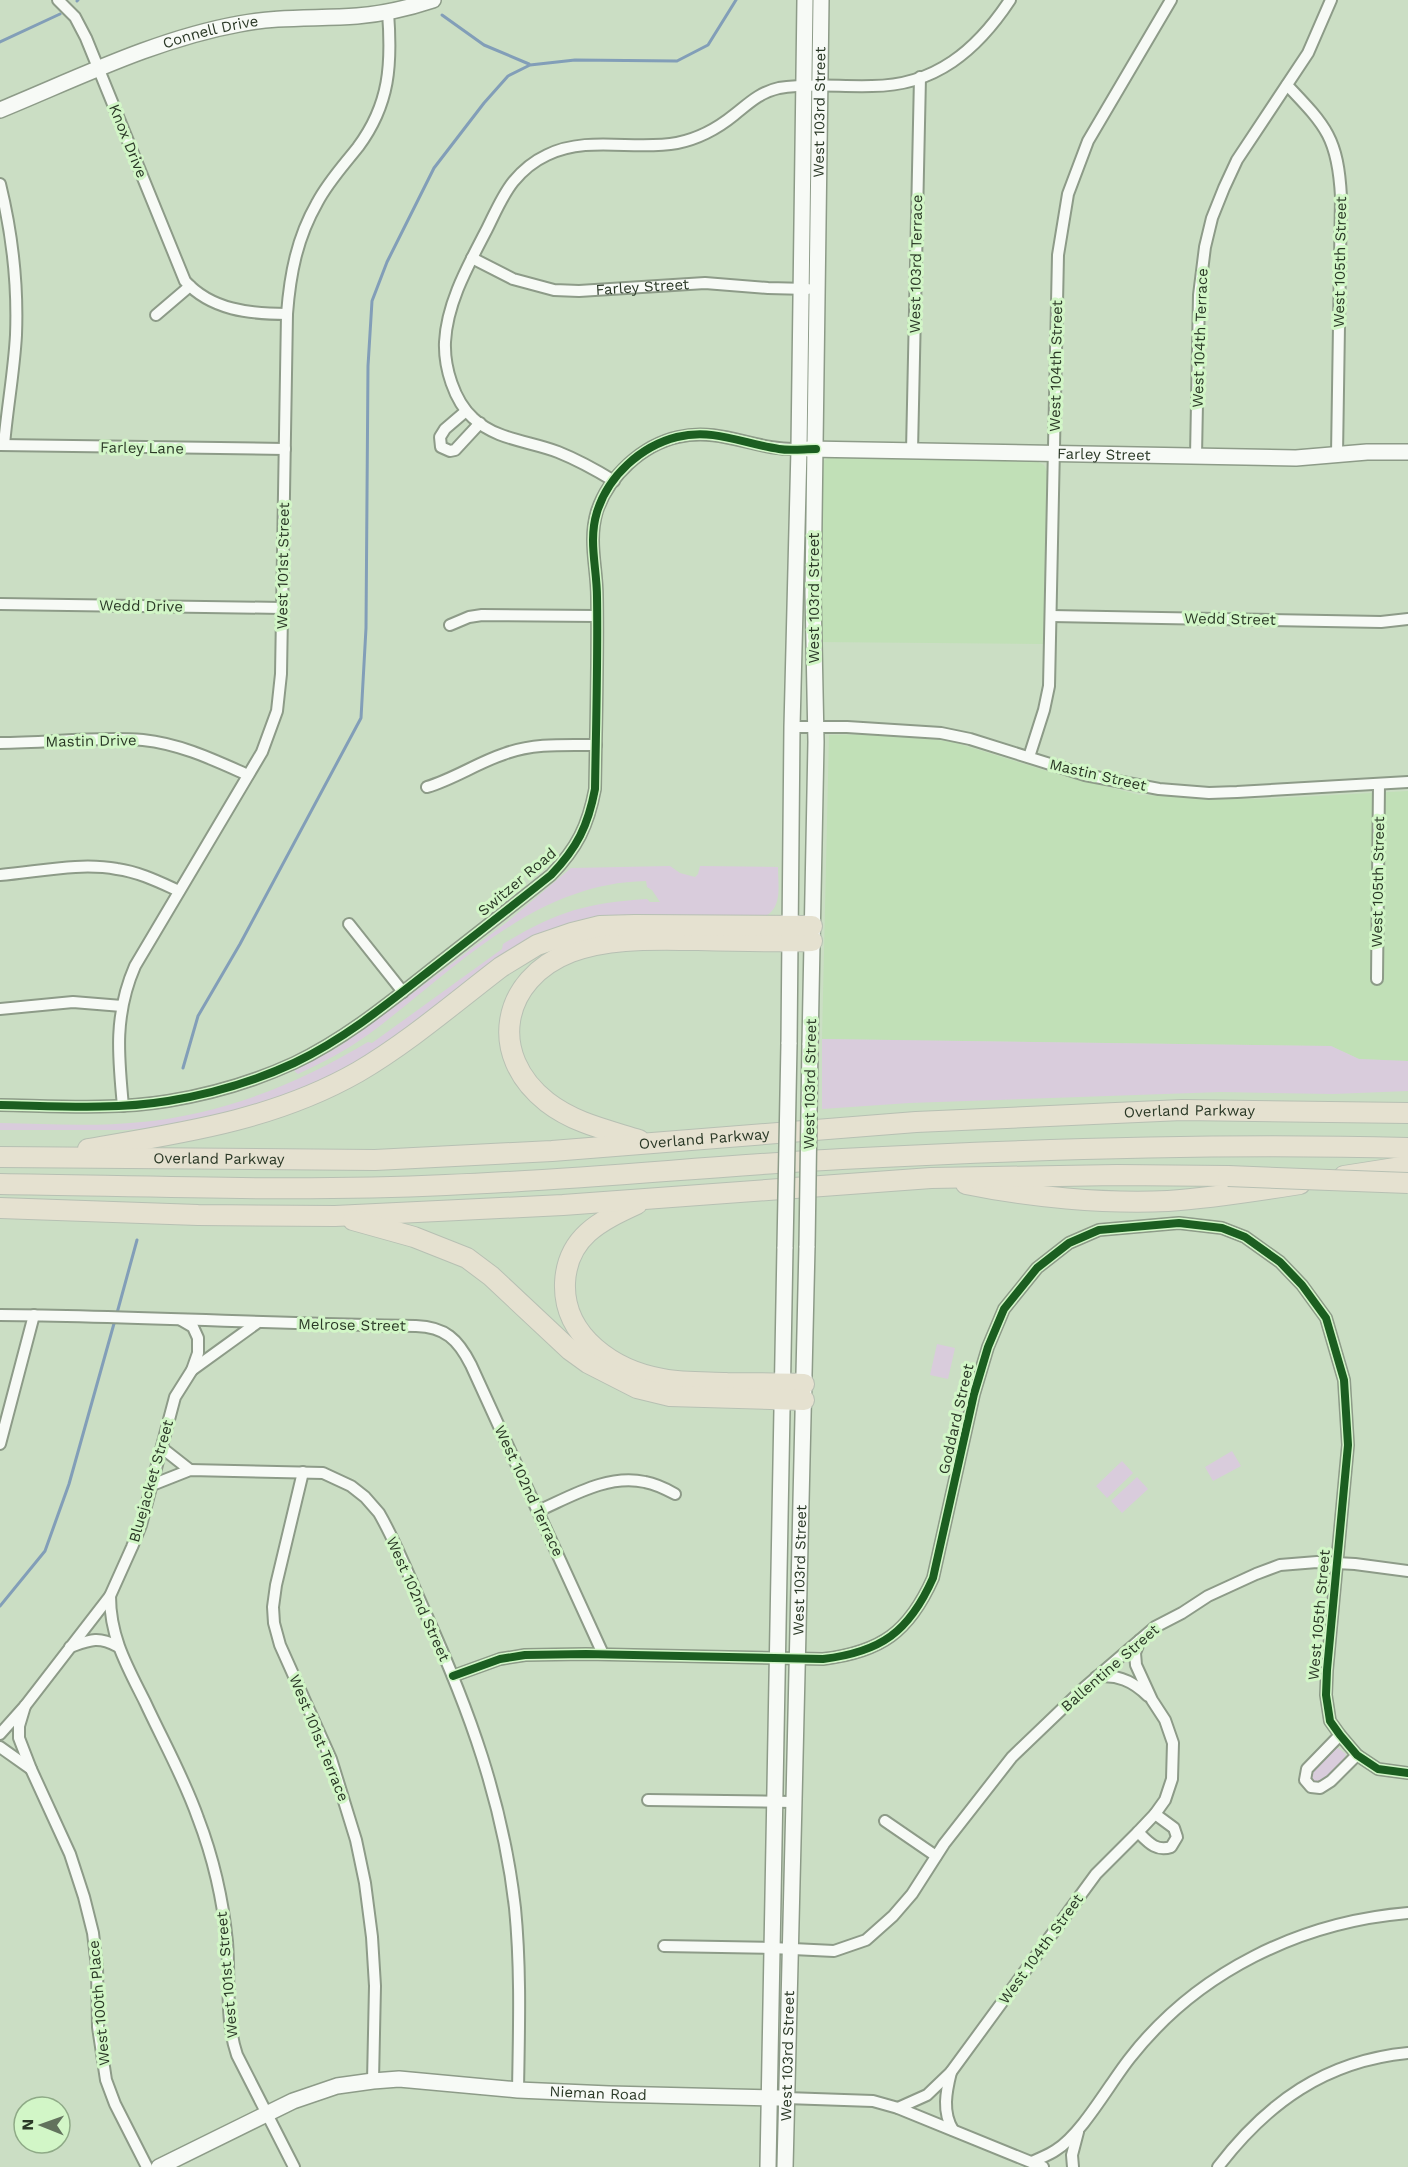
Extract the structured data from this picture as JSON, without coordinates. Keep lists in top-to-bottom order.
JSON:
{
  "streets": {
    "highway": ["Overland Parkway"],
    "main road": [
      "Connell Drive",
      "West 103rd Street",
      "Farley Street",
      "Nieman Road"
    ],
    "street": [
      "Knox Drive",
      "West 105th Street",
      "West 103rd Terrace",
      "West 104th Terrace",
      "West 104th Street",
      "Farley Lane",
      "West 101st Street",
      "Wedd Drive",
      "Wedd Street",
      "Mastin Drive",
      "Mastin Street",
      "Switzer Road",
      "Melrose Street",
      "Goddard Street",
      "Bluejacket Street",
      "West 102nd Terrace",
      "West 102nd Street",
      "Ballentine Street",
      "West 101st Terrace",
      "West 100th Place"
    ]
  },
  "crossings": [
    ["Connell Drive", "Knox Drive"],
    ["Connell Drive", "West 101st Street"],
    ["West 103rd Street", "Farley Street"],
    ["West 103rd Street", "Mastin Street"],
    ["West 103rd Street", "Switzer Road"],
    ["West 103rd Street", "Goddard Street"],
    ["West 103rd Street", "Ballentine Street"],
    ["West 103rd Street", "Nieman Road"],
    ["West 105th Street", "Farley Street"],
    ["West 105th Street", "West 104th Terrace"],
    ["West 105th Street", "Mastin Street"],
    ["West 105th Street", "Goddard Street"],
    ["West 105th Street", "Ballentine Street"],
    ["West 103rd Terrace", "Farley Street"],
    ["Farley Street", "West 104th Terrace"],
    ["Farley Street", "West 104th Street"],
    ["Farley Street", "Switzer Road"],
    ["West 104th Street", "Wedd Street"],
    ["West 104th Street", "Mastin Street"],
    ["West 104th Street", "Ballentine Street"],
    ["West 104th Street", "Nieman Road"],
    ["Farley Lane", "West 101st Street"],
    ["West 101st Street", "Wedd Drive"],
    ["West 101st Street", "Mastin Drive"],
    ["West 101st Street", "Switzer Road"],
    ["West 101st Street", "Bluejacket Street"],
    ["West 101st Street", "Nieman Road"],
    ["Melrose Street", "Bluejacket Street"],
    ["Melrose Street", "West 102nd Terrace"],
    ["Goddard Street", "West 102nd Terrace"],
    ["Goddard Street", "West 102nd Street"],
    ["Bluejacket Street", "West 100th Place"],
    ["West 102nd Street", "West 101st Terrace"],
    ["West 102nd Street", "Nieman Road"],
    ["West 101st Terrace", "Nieman Road"]
  ],
  "north": "left"
}
